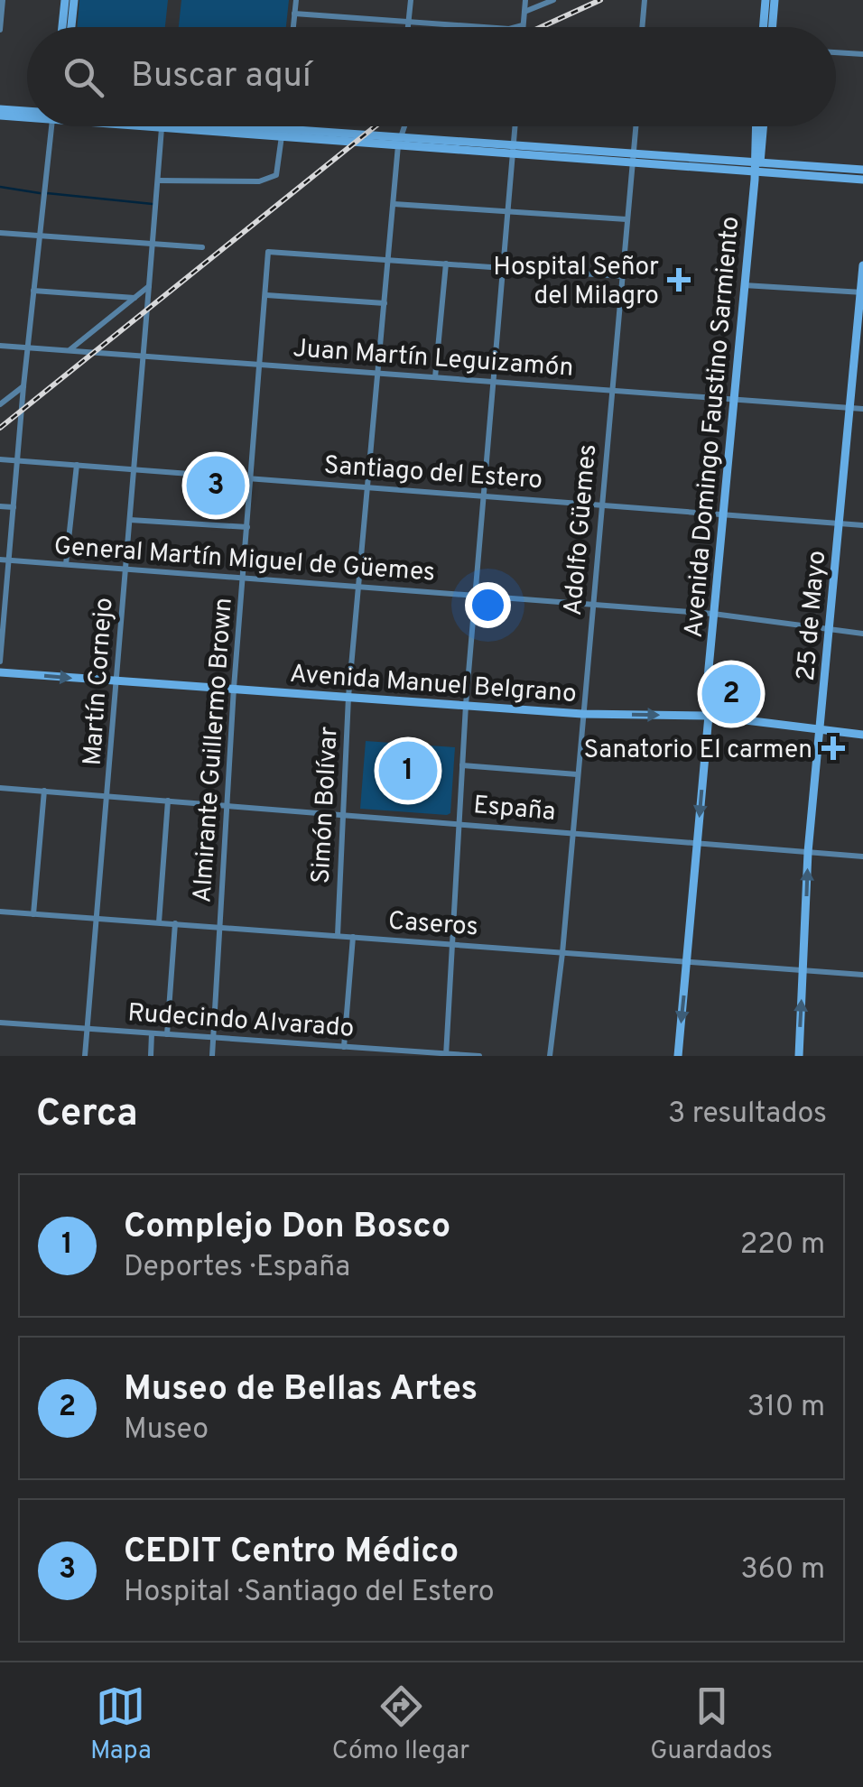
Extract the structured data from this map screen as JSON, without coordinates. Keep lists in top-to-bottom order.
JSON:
{
  "streets": {
    "main road": ["Avenida Domingo Faustino Sarmiento", "25 de Mayo", "Avenida Manuel Belgrano"],
    "street": [
      "Juan Martín Leguizamón",
      "Santiago del Estero",
      "Adolfo Güemes",
      "General Martín Miguel de Güemes",
      "Martín Cornejo",
      "Almirante Guillermo Brown",
      "Simón Bolívar",
      "España",
      "Caseros",
      "Rudecindo Alvarado"
    ]
  },
  "crossings": [
    ["Juan Martín Leguizamón", "Avenida Domingo Faustino Sarmiento"],
    ["Juan Martín Leguizamón", "Adolfo Güemes"],
    ["Juan Martín Leguizamón", "25 de Mayo"],
    ["Juan Martín Leguizamón", "Martín Cornejo"],
    ["Juan Martín Leguizamón", "Almirante Guillermo Brown"],
    ["Juan Martín Leguizamón", "Simón Bolívar"],
    ["Avenida Domingo Faustino Sarmiento", "Santiago del Estero"],
    ["Avenida Domingo Faustino Sarmiento", "General Martín Miguel de Güemes"],
    ["Avenida Domingo Faustino Sarmiento", "Avenida Manuel Belgrano"],
    ["Avenida Domingo Faustino Sarmiento", "España"],
    ["Avenida Domingo Faustino Sarmiento", "Caseros"],
    ["Santiago del Estero", "Adolfo Güemes"],
    ["Santiago del Estero", "25 de Mayo"],
    ["Santiago del Estero", "Martín Cornejo"],
    ["Santiago del Estero", "Almirante Guillermo Brown"],
    ["Santiago del Estero", "Simón Bolívar"],
    ["Adolfo Güemes", "General Martín Miguel de Güemes"],
    ["Adolfo Güemes", "Avenida Manuel Belgrano"],
    ["Adolfo Güemes", "España"],
    ["Adolfo Güemes", "Caseros"],
    ["General Martín Miguel de Güemes", "25 de Mayo"],
    ["General Martín Miguel de Güemes", "Martín Cornejo"],
    ["General Martín Miguel de Güemes", "Almirante Guillermo Brown"],
    ["General Martín Miguel de Güemes", "Simón Bolívar"],
    ["25 de Mayo", "Avenida Manuel Belgrano"],
    ["25 de Mayo", "España"],
    ["25 de Mayo", "Caseros"],
    ["Martín Cornejo", "Avenida Manuel Belgrano"],
    ["Martín Cornejo", "España"],
    ["Martín Cornejo", "Caseros"],
    ["Martín Cornejo", "Rudecindo Alvarado"],
    ["Avenida Manuel Belgrano", "Almirante Guillermo Brown"],
    ["Avenida Manuel Belgrano", "Simón Bolívar"],
    ["Almirante Guillermo Brown", "Simón Bolívar"],
    ["Almirante Guillermo Brown", "España"],
    ["Almirante Guillermo Brown", "Caseros"],
    ["Almirante Guillermo Brown", "Rudecindo Alvarado"],
    ["Simón Bolívar", "España"],
    ["Simón Bolívar", "Caseros"]
  ],
  "places": {
    "health": ["Hospital Señor del Milagro", "Sanatorio El carmen"]
  },
  "page": {
    "search": "Buscar aquí",
    "pins": ["3", "2", "1"],
    "heading": ["Cerca", "3 resultados"],
    "list": [
      {
        "mark": "1",
        "name": "Complejo Don Bosco",
        "note": "Deportes · España",
        "value": "220 m"
      },
      {
        "mark": "2",
        "name": "Museo de Bellas Artes",
        "note": "Museo",
        "value": "310 m"
      },
      {
        "mark": "3",
        "name": "CEDIT Centro Médico",
        "note": "Hospital · Santiago del Estero",
        "value": "360 m"
      }
    ],
    "nav": ["Mapa", "Cómo llegar", "Guardados"]
  }
}
